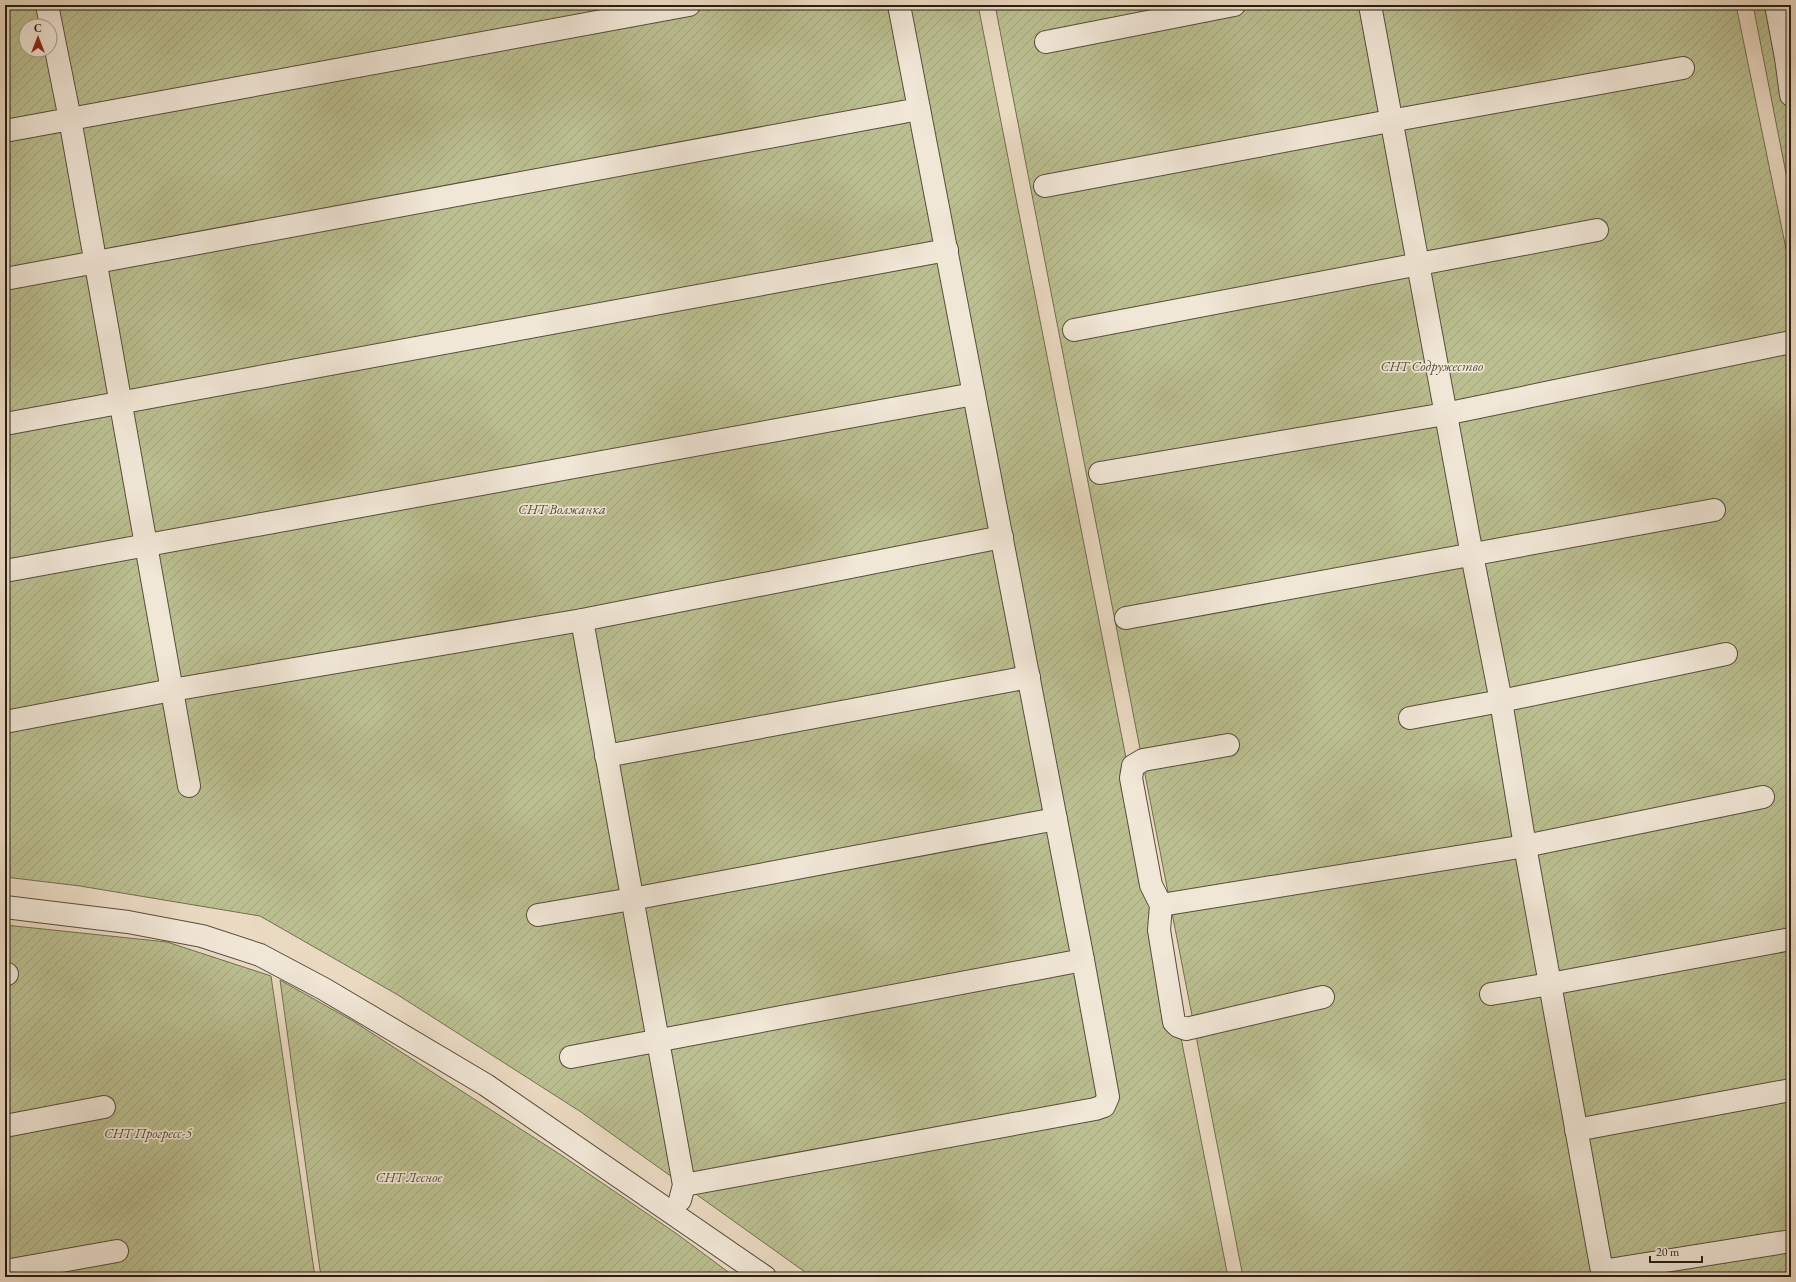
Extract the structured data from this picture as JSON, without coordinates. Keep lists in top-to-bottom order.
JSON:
{
  "parks": [
    "СНТ Содружество",
    "СНТ Волжанка",
    "СНТ Прогресс-5",
    "СНТ Лесное"
  ],
  "scale_bar": "20 m",
  "north": "top"
}
